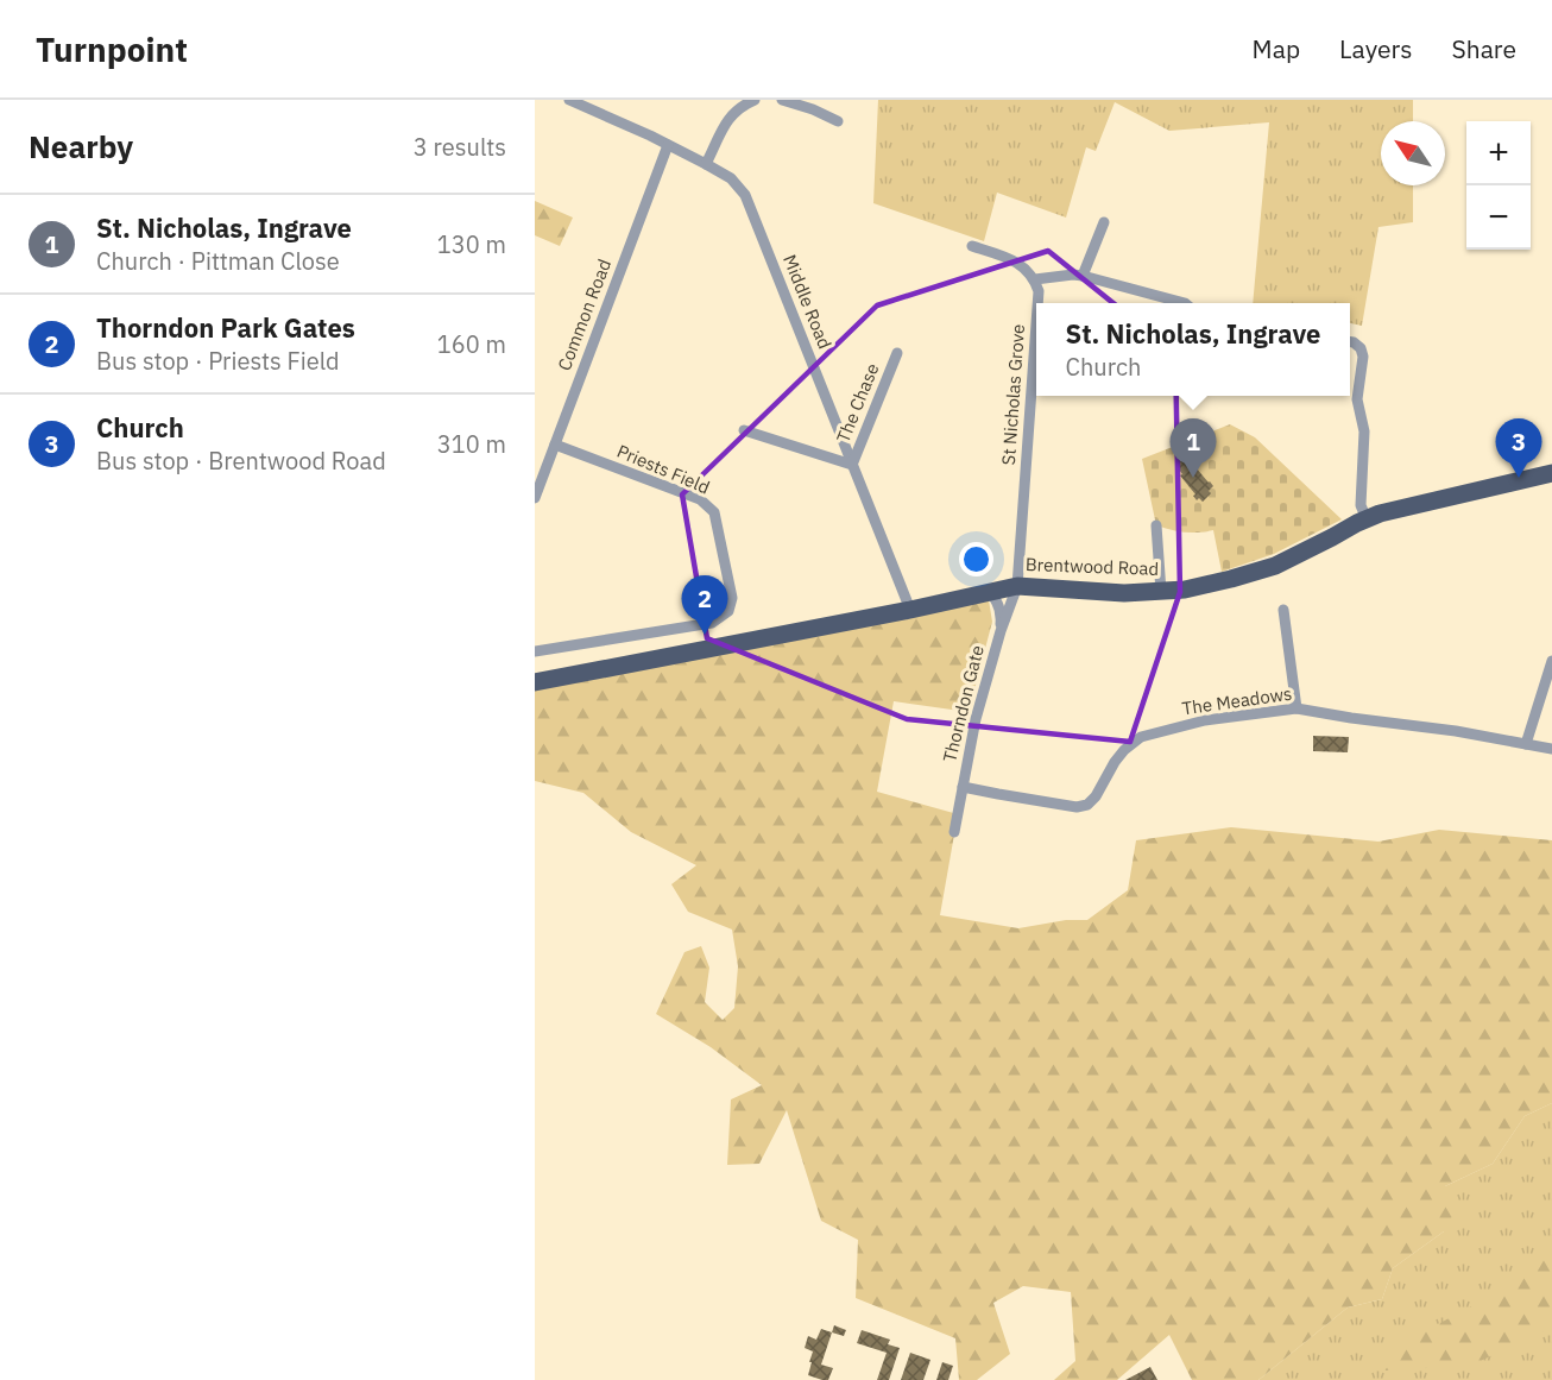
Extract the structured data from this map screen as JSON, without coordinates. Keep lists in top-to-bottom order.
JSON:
{
  "streets": {
    "main road": ["Brentwood Road"],
    "street": [
      "Middle Road",
      "Common Road",
      "St Nicholas Grove",
      "The Chase",
      "Priests Field",
      "The Meadows",
      "Thorndon Gate"
    ]
  },
  "crossings": [
    ["Middle Road", "Common Road"],
    ["Middle Road", "The Chase"],
    ["Middle Road", "Brentwood Road"],
    ["Common Road", "Priests Field"],
    ["St Nicholas Grove", "Brentwood Road"],
    ["St Nicholas Grove", "Thorndon Gate"],
    ["Brentwood Road", "Thorndon Gate"],
    ["The Meadows", "Thorndon Gate"]
  ],
  "north": "top left",
  "page": {
    "header": "Turnpoint",
    "nav": ["Map", "Layers", "Share"],
    "heading": ["Nearby", "3 results"],
    "map_buttons": ["+", "−"],
    "list": [
      {
        "mark": "1",
        "name": "St. Nicholas, Ingrave",
        "note": "Church · Pittman Close",
        "value": "130 m"
      },
      {
        "mark": "2",
        "name": "Thorndon Park Gates",
        "note": "Bus stop · Priests Field",
        "value": "160 m"
      },
      {
        "mark": "3",
        "name": "Church",
        "note": "Bus stop · Brentwood Road",
        "value": "310 m"
      }
    ],
    "popup": ["St. Nicholas, Ingrave", "Church"],
    "pins": ["1", "3", "2"]
  }
}
